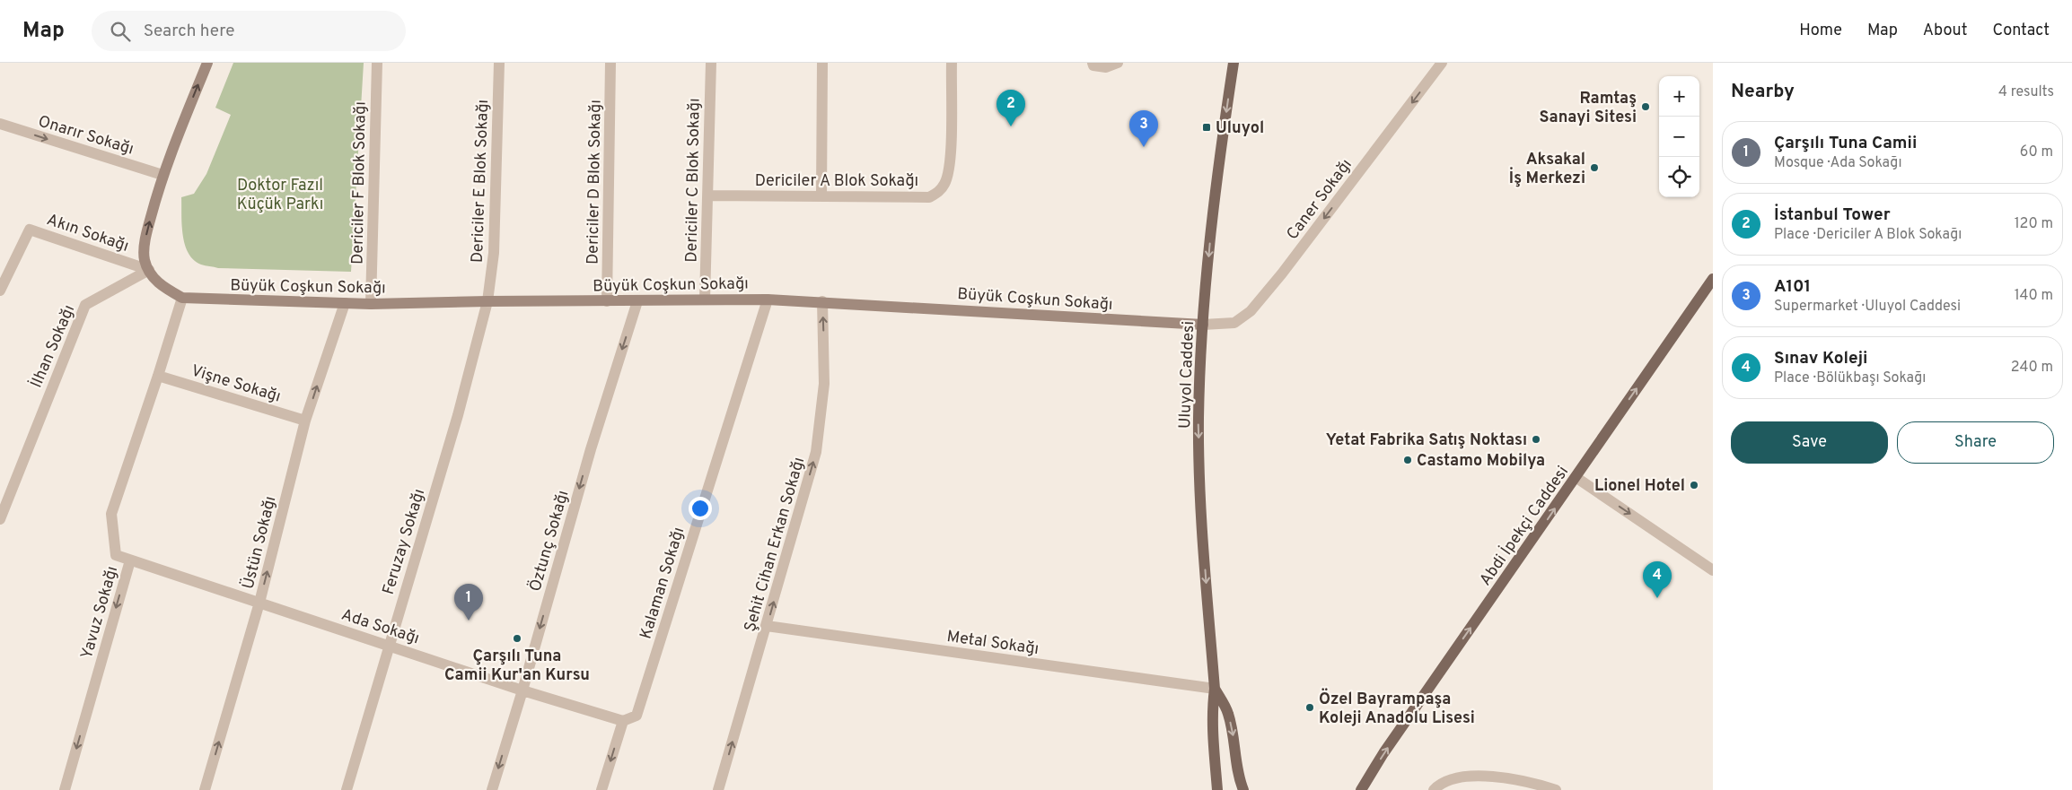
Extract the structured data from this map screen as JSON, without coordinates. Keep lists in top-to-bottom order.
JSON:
{
  "streets": {
    "main road": ["Uluyol Caddesi", "Abdi İpekçi Caddesi"],
    "street": [
      "Onarır Sokağı",
      "Dericiler C Blok Sokağı",
      "Dericiler A Blok Sokağı",
      "Dericiler E Blok Sokağı",
      "Dericiler D Blok Sokağı",
      "Dericiler F Blok Sokağı",
      "Caner Sokağı",
      "Akın Sokağı",
      "Büyük Coşkun Sokağı",
      "İlhan Sokağı",
      "Vişne Sokağı",
      "Öztunç Sokağı",
      "Feruzay Sokağı",
      "Üstün Sokağı",
      "Şehit Cihan Erkan Sokağı",
      "Kalaman Sokağı",
      "Yavuz Sokağı",
      "Ada Sokağı",
      "Metal Sokağı"
    ]
  },
  "crossings": [
    ["Dericiler C Blok Sokağı", "Dericiler A Blok Sokağı"],
    ["Dericiler C Blok Sokağı", "Büyük Coşkun Sokağı"],
    ["Dericiler E Blok Sokağı", "Büyük Coşkun Sokağı"],
    ["Dericiler E Blok Sokağı", "Feruzay Sokağı"],
    ["Dericiler D Blok Sokağı", "Büyük Coşkun Sokağı"],
    ["Dericiler F Blok Sokağı", "Büyük Coşkun Sokağı"],
    ["Caner Sokağı", "Büyük Coşkun Sokağı"],
    ["Caner Sokağı", "Uluyol Caddesi"],
    ["Akın Sokağı", "Büyük Coşkun Sokağı"],
    ["Akın Sokağı", "İlhan Sokağı"],
    ["Büyük Coşkun Sokağı", "İlhan Sokağı"],
    ["Büyük Coşkun Sokağı", "Uluyol Caddesi"],
    ["Büyük Coşkun Sokağı", "Öztunç Sokağı"],
    ["Büyük Coşkun Sokağı", "Feruzay Sokağı"],
    ["Büyük Coşkun Sokağı", "Üstün Sokağı"],
    ["Büyük Coşkun Sokağı", "Şehit Cihan Erkan Sokağı"],
    ["Büyük Coşkun Sokağı", "Kalaman Sokağı"],
    ["Büyük Coşkun Sokağı", "Yavuz Sokağı"],
    ["Uluyol Caddesi", "Metal Sokağı"],
    ["Vişne Sokağı", "Üstün Sokağı"],
    ["Vişne Sokağı", "Yavuz Sokağı"],
    ["Öztunç Sokağı", "Ada Sokağı"],
    ["Feruzay Sokağı", "Ada Sokağı"],
    ["Üstün Sokağı", "Ada Sokağı"],
    ["Şehit Cihan Erkan Sokağı", "Metal Sokağı"],
    ["Kalaman Sokağı", "Ada Sokağı"],
    ["Yavuz Sokağı", "Ada Sokağı"]
  ],
  "one_way": [
    "Onarır Sokağı",
    "Caner Sokağı",
    "Uluyol Caddesi",
    "Abdi İpekçi Caddesi",
    "Öztunç Sokağı",
    "Üstün Sokağı",
    "Şehit Cihan Erkan Sokağı",
    "Yavuz Sokağı"
  ],
  "parks": ["Doktor Fazıl Küçük Parkı"],
  "places": {
    "other": [
      "Ramtaş Sanayi Sitesi",
      "Aksakal İş Merkezi",
      "Yetat Fabrika Satış Noktası",
      "Castamo Mobilya",
      "Lionel Hotel",
      "Çarşılı Tuna Camii Kur'an Kursu",
      "Özel Bayrampaşa Koleji Anadolu Lisesi"
    ],
    "transit": ["Uluyol"]
  },
  "page": {
    "header": "Map",
    "search": "Search here",
    "nav": [
      "Home",
      "Map",
      "About",
      "Contact"
    ],
    "heading": ["Nearby", "4 results"],
    "map_buttons": ["+", "−"],
    "pins": [
      "2",
      "3",
      "4",
      "1"
    ],
    "list": [
      {
        "mark": "1",
        "name": "Çarşılı Tuna Camii",
        "note": "Mosque · Ada Sokağı",
        "value": "60 m"
      },
      {
        "mark": "2",
        "name": "İstanbul Tower",
        "note": "Place · Dericiler A Blok Sokağı",
        "value": "120 m"
      },
      {
        "mark": "3",
        "name": "A101",
        "note": "Supermarket · Uluyol Caddesi",
        "value": "140 m"
      },
      {
        "mark": "4",
        "name": "Sınav Koleji",
        "note": "Place · Bölükbaşı Sokağı",
        "value": "240 m"
      }
    ],
    "buttons": ["Save", "Share"]
  }
}
